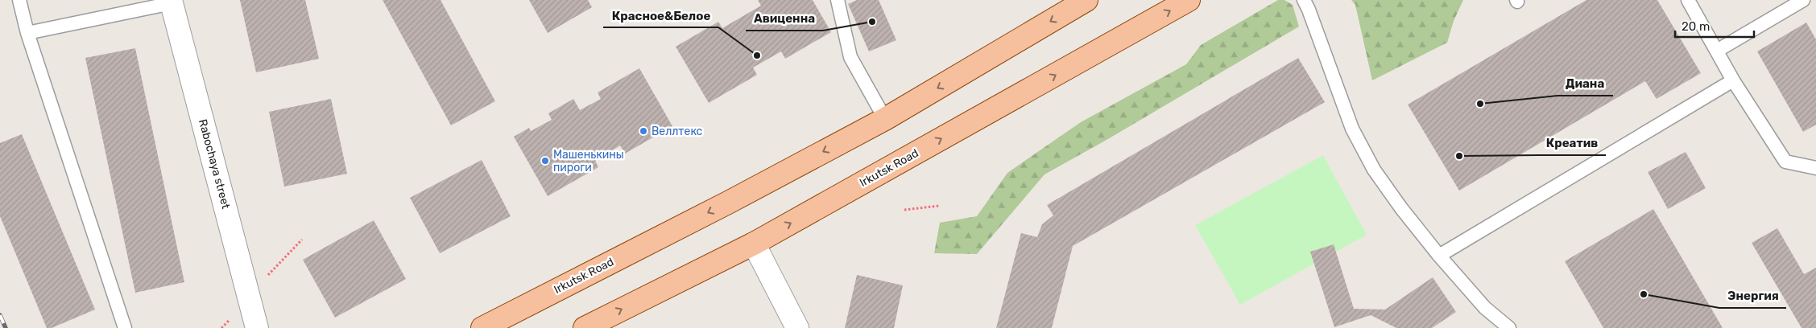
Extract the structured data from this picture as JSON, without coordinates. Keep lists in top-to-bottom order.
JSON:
{
  "streets": {
    "main road": ["Irkutsk Road"],
    "street": ["Rabochaya street"]
  },
  "places": [
    "Авиценна",
    "Красное&Белое",
    "Диана",
    "Веллтекс",
    "Креатив",
    "Машенькины пироги",
    "Энергия"
  ],
  "scale_bar": "20 m"
}
